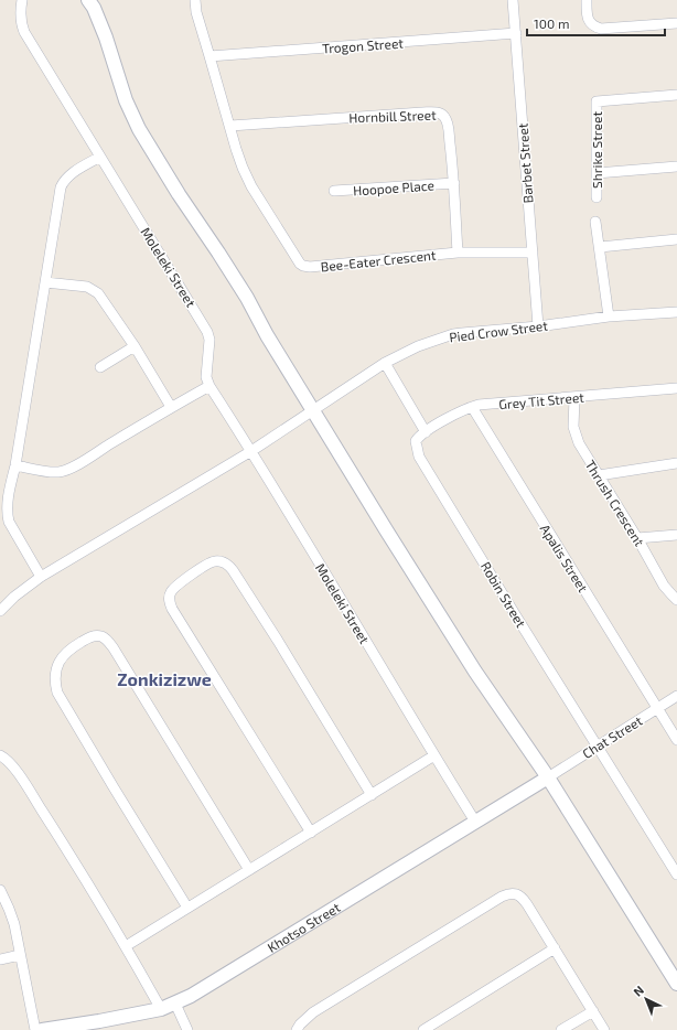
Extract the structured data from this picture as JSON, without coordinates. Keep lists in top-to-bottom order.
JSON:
{
  "streets": {
    "street": [
      "Trogon Street",
      "Hornbill Street",
      "Shrike Street",
      "Barbet Street",
      "Hoopoe Place",
      "Bee-Eater Crescent",
      "Moleleki Street",
      "Pied Crow Street",
      "Grey Tit Street",
      "Thrush Crescent",
      "Apalis Street",
      "Robin Street",
      "Chat Street",
      "Khotso Street"
    ]
  },
  "crossings": [
    ["Trogon Street", "Barbet Street"],
    ["Trogon Street", "Bee-Eater Crescent"],
    ["Hornbill Street", "Hoopoe Place"],
    ["Hornbill Street", "Bee-Eater Crescent"],
    ["Barbet Street", "Bee-Eater Crescent"],
    ["Barbet Street", "Pied Crow Street"],
    ["Moleleki Street", "Pied Crow Street"],
    ["Moleleki Street", "Khotso Street"],
    ["Grey Tit Street", "Thrush Crescent"],
    ["Grey Tit Street", "Apalis Street"],
    ["Grey Tit Street", "Robin Street"],
    ["Apalis Street", "Chat Street"],
    ["Robin Street", "Chat Street"],
    ["Chat Street", "Khotso Street"]
  ],
  "districts": ["Zonkizizwe"],
  "scale_bar": "100 m",
  "north": "top left"
}
